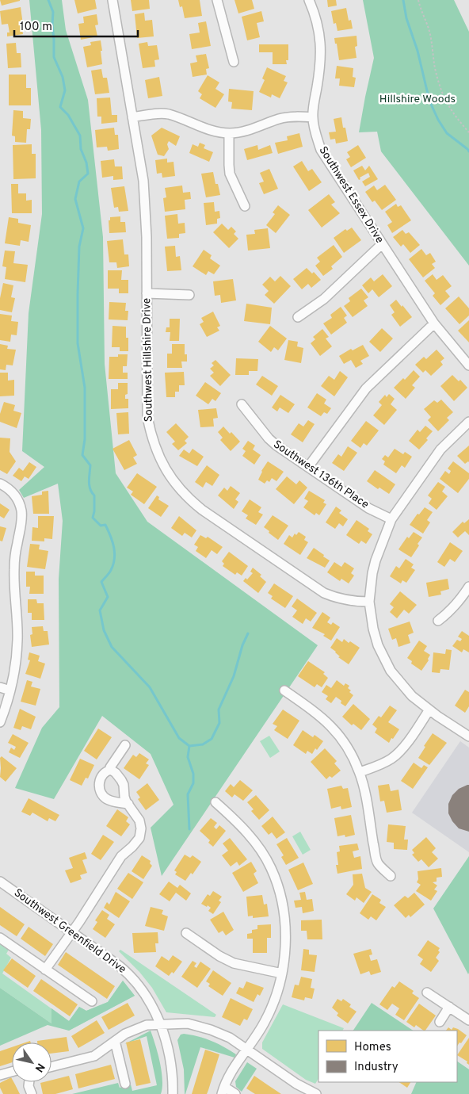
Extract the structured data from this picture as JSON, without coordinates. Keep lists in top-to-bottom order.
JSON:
{
  "streets": {
    "street": [
      "Southwest Essex Drive",
      "Southwest Hillshire Drive",
      "Southwest 136th Place",
      "Southwest Greenfield Drive"
    ]
  },
  "parks": ["Hillshire Woods"],
  "legend": ["Homes", "Industry"],
  "scale_bar": "100 m",
  "north": "bottom right"
}
